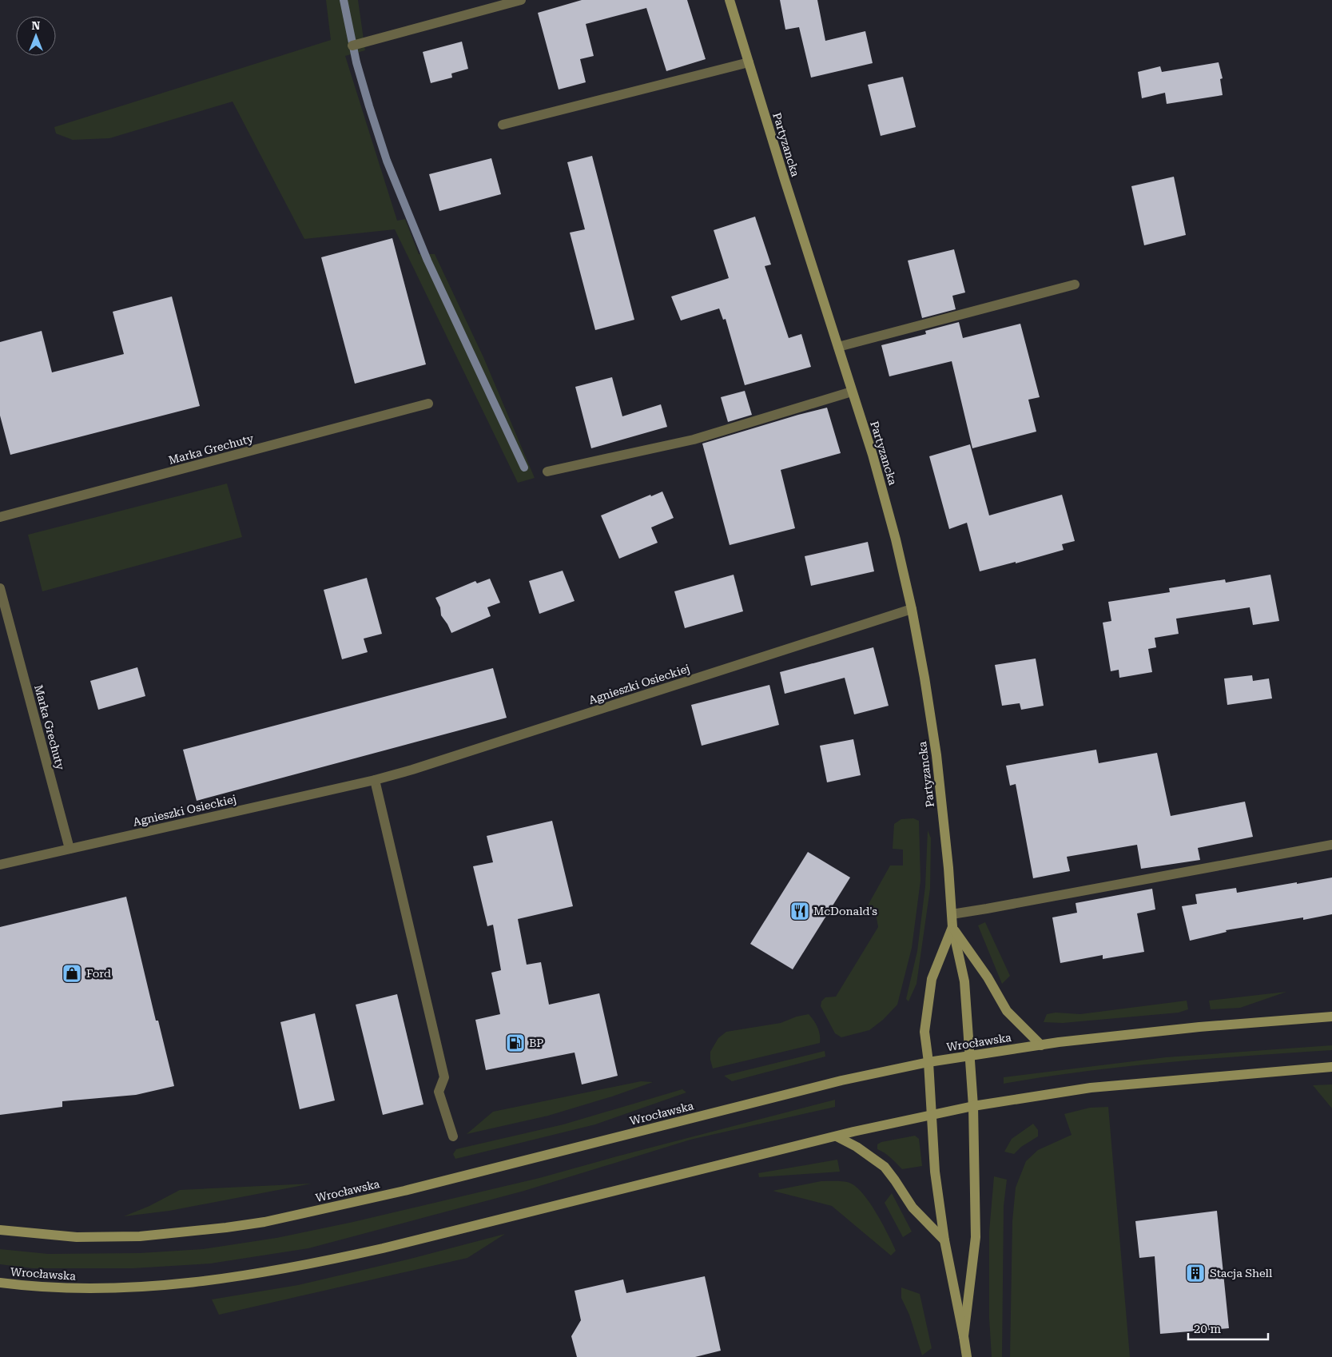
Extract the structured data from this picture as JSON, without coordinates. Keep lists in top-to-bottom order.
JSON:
{
  "streets": {
    "main road": ["Partyzancka", "Wrocławska"],
    "street": ["Marka Grechuty", "Agnieszki Osieckiej"]
  },
  "crossings": [
    ["Partyzancka", "Agnieszki Osieckiej"],
    ["Partyzancka", "Wrocławska"],
    ["Marka Grechuty", "Agnieszki Osieckiej"]
  ],
  "places": {
    "restaurant": ["McDonald's"],
    "shop": ["Ford"],
    "fuel station": ["BP"],
    "building": ["Stacja Shell"]
  },
  "scale_bar": "20 m",
  "north": "top"
}
